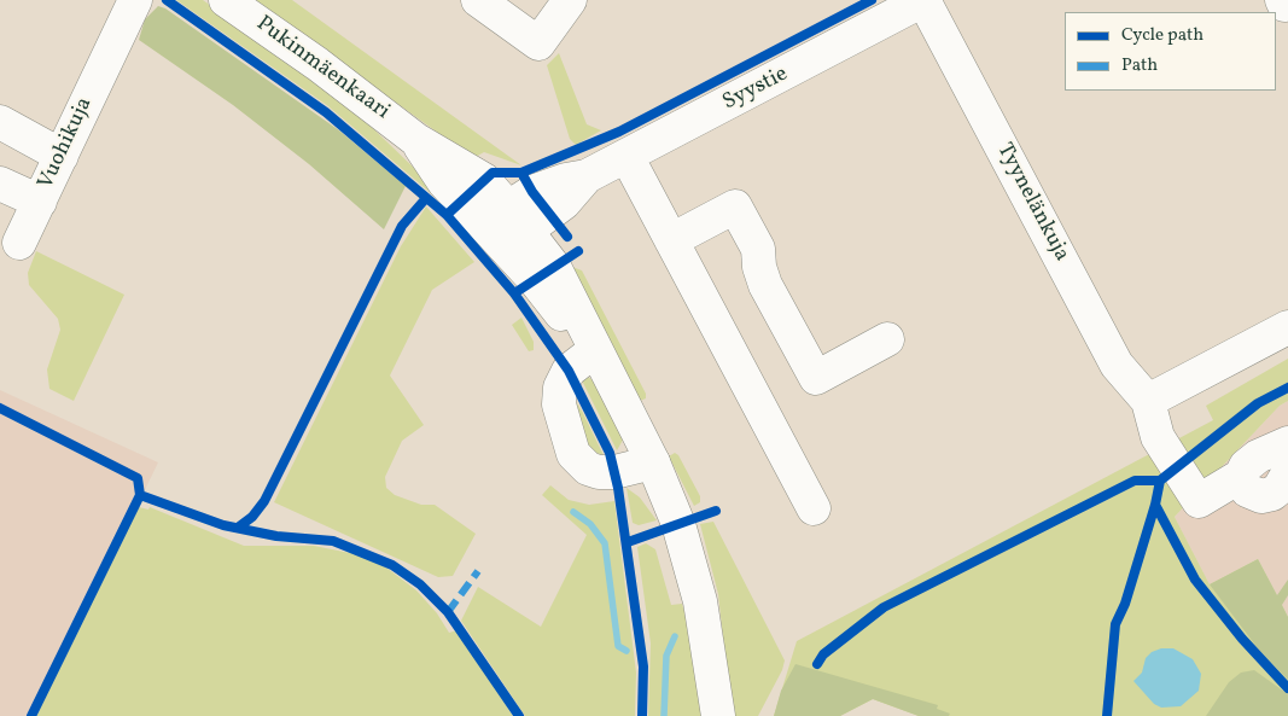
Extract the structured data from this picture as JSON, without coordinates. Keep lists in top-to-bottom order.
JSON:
{
  "streets": {
    "street": [
      "Pukinmäenkaari",
      "Syystie",
      "Vuohikuja",
      "Tyynelänkuja"
    ]
  },
  "crossings": [
    ["Pukinmäenkaari", "Syystie"],
    ["Syystie", "Tyynelänkuja"]
  ],
  "legend": ["Cycle path", "Path"]
}
